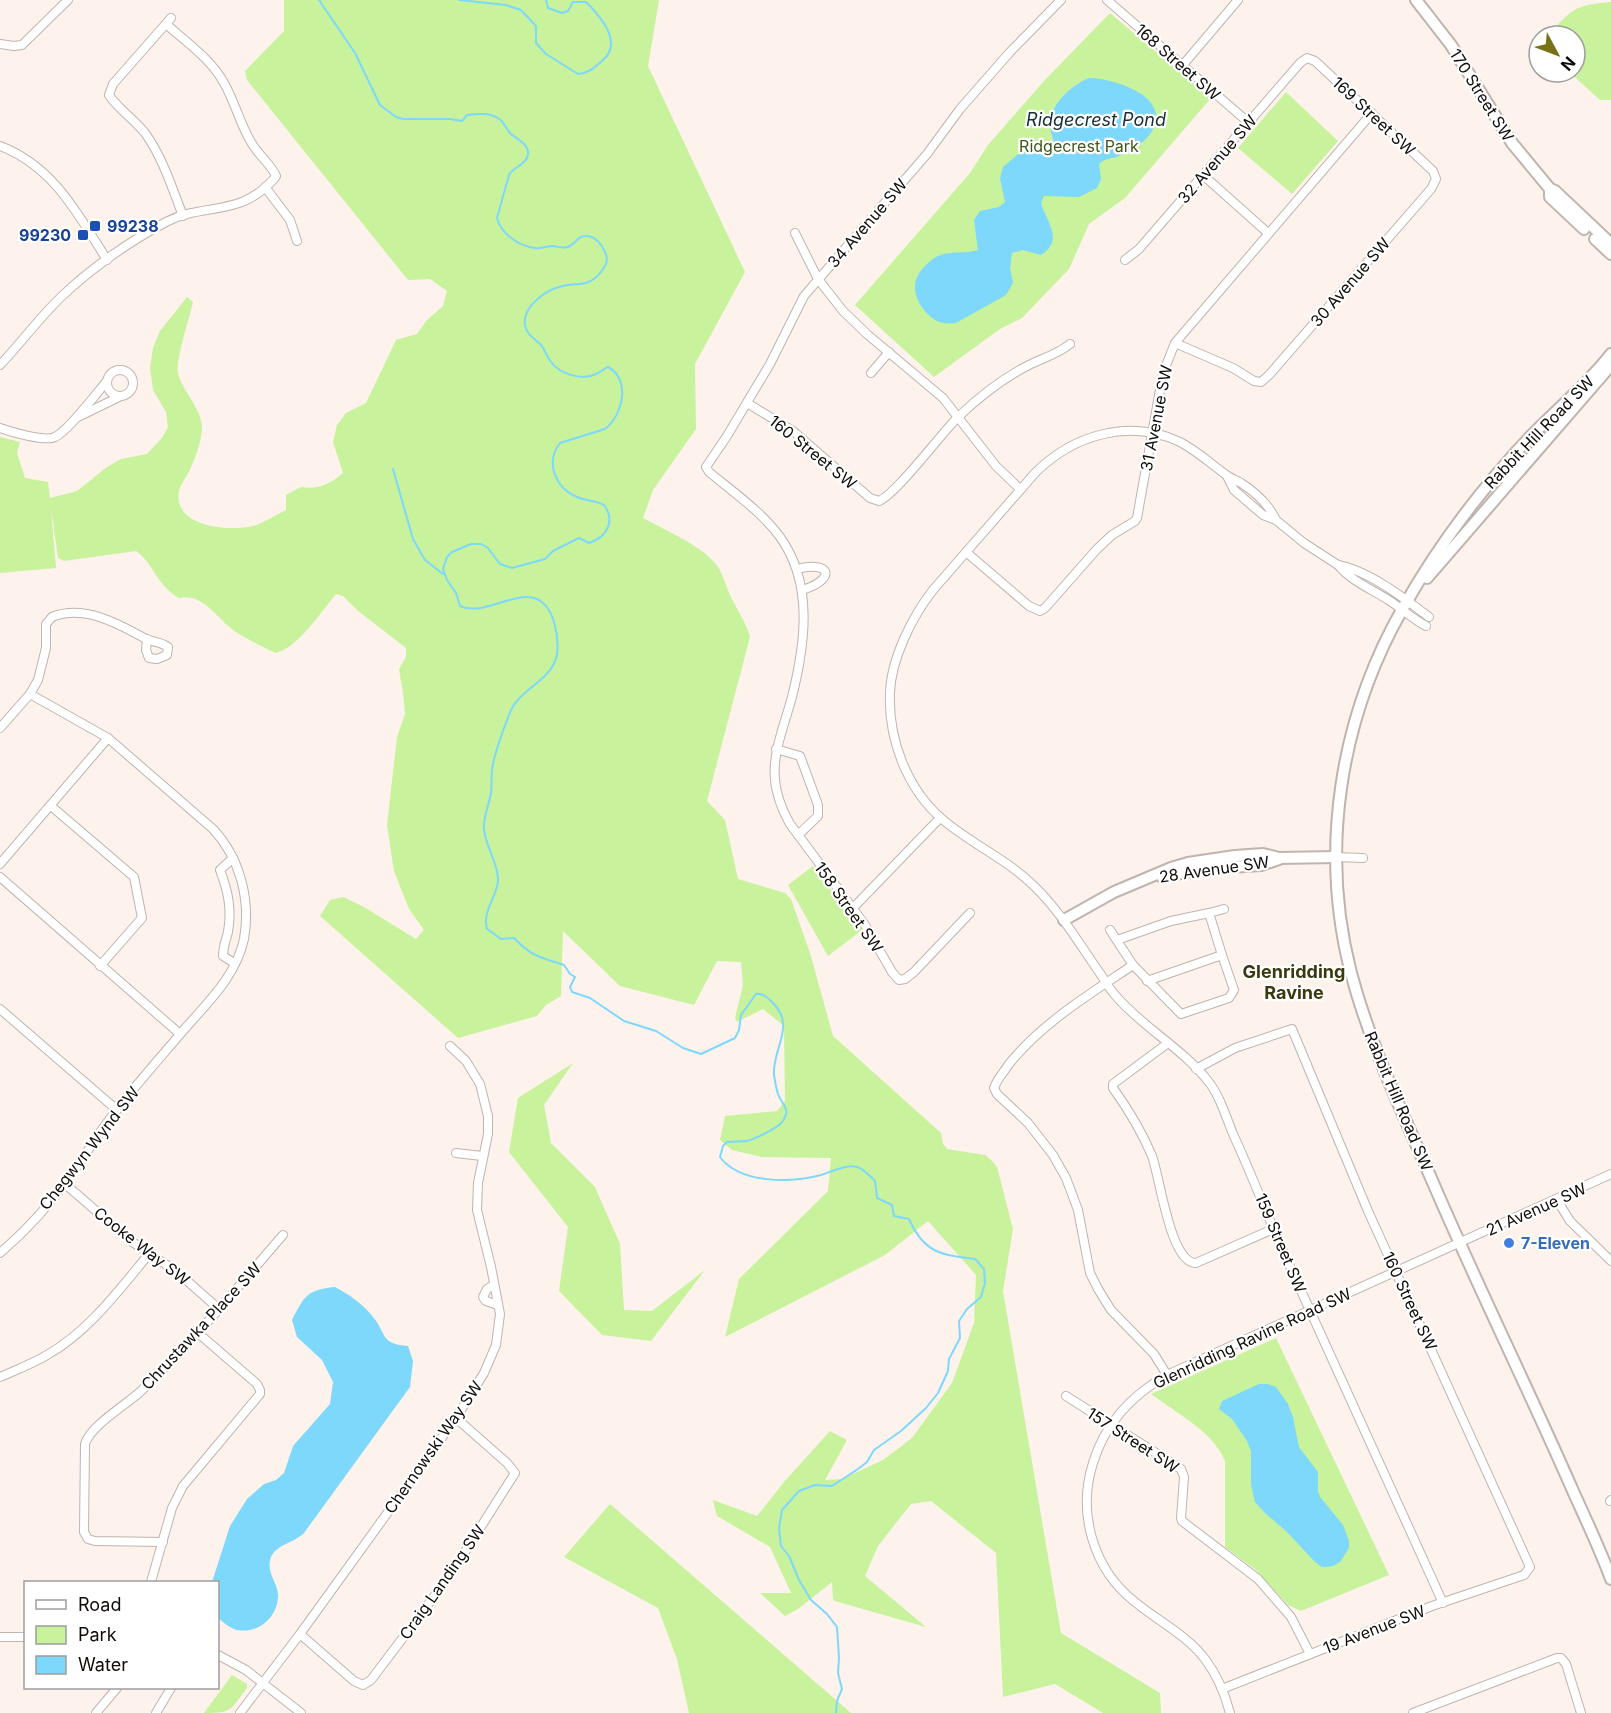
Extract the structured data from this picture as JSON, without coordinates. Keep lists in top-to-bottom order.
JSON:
{
  "streets": {
    "main road": ["170 Street SW", "Rabbit Hill Road SW", "28 Avenue SW"],
    "street": [
      "168 Street SW",
      "169 Street SW",
      "32 Avenue SW",
      "34 Avenue SW",
      "30 Avenue SW",
      "31 Avenue SW",
      "160 Street SW",
      "158 Street SW",
      "Chegwyn Wynd SW",
      "21 Avenue SW",
      "159 Street SW",
      "Cooke Way SW",
      "Chrustawka Place SW",
      "Glenridding Ravine Road SW",
      "157 Street SW",
      "Chernowski Way SW",
      "Craig Landing SW",
      "19 Avenue SW"
    ]
  },
  "crossings": [
    ["168 Street SW", "32 Avenue SW"],
    ["169 Street SW", "32 Avenue SW"],
    ["169 Street SW", "30 Avenue SW"],
    ["169 Street SW", "31 Avenue SW"],
    ["34 Avenue SW", "160 Street SW"],
    ["34 Avenue SW", "158 Street SW"],
    ["30 Avenue SW", "31 Avenue SW"],
    ["31 Avenue SW", "159 Street SW"],
    ["Rabbit Hill Road SW", "28 Avenue SW"],
    ["Rabbit Hill Road SW", "21 Avenue SW"],
    ["Rabbit Hill Road SW", "159 Street SW"],
    ["Rabbit Hill Road SW", "Glenridding Ravine Road SW"],
    ["160 Street SW", "159 Street SW"],
    ["160 Street SW", "Glenridding Ravine Road SW"],
    ["160 Street SW", "19 Avenue SW"],
    ["28 Avenue SW", "159 Street SW"],
    ["Chegwyn Wynd SW", "Cooke Way SW"],
    ["21 Avenue SW", "Glenridding Ravine Road SW"],
    ["159 Street SW", "Glenridding Ravine Road SW"],
    ["159 Street SW", "19 Avenue SW"],
    ["Cooke Way SW", "Chrustawka Place SW"],
    ["Glenridding Ravine Road SW", "157 Street SW"],
    ["Glenridding Ravine Road SW", "19 Avenue SW"],
    ["157 Street SW", "19 Avenue SW"],
    ["Chernowski Way SW", "Craig Landing SW"]
  ],
  "districts": ["Glenridding Ravine"],
  "water": ["Ridgecrest Pond"],
  "parks": ["Ridgecrest Park"],
  "places": {
    "transit": ["99238", "99230"],
    "other": ["7-Eleven"]
  },
  "legend": ["Road", "Park", "Water"],
  "north": "bottom right"
}
